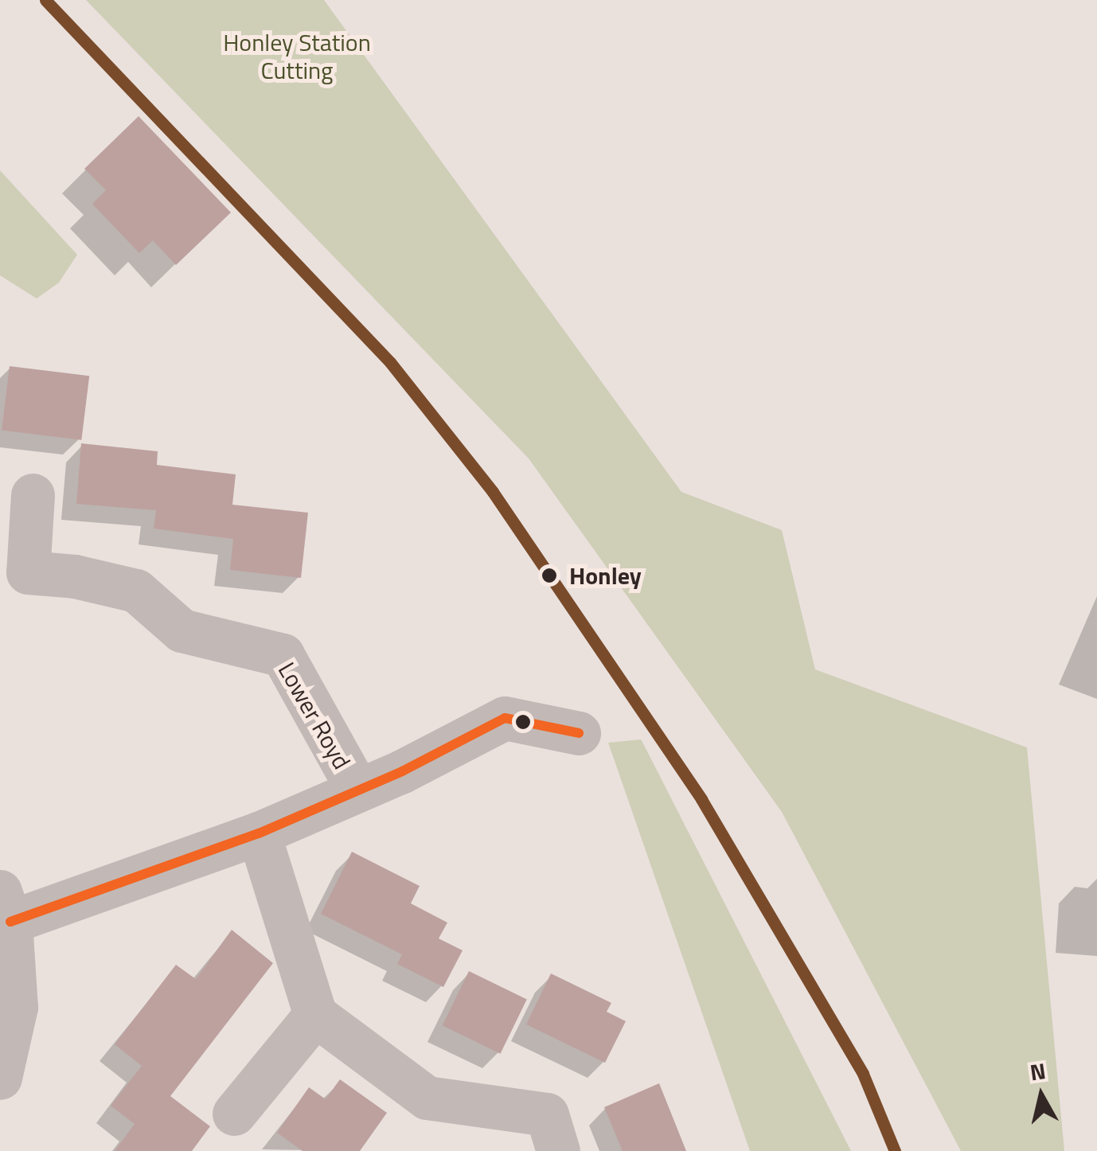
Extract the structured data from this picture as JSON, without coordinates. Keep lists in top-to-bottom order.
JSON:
{
  "streets": {
    "street": ["Lower Royd"]
  },
  "parks": ["Honley Station Cutting"],
  "places": ["Honley"],
  "north": "top"
}
